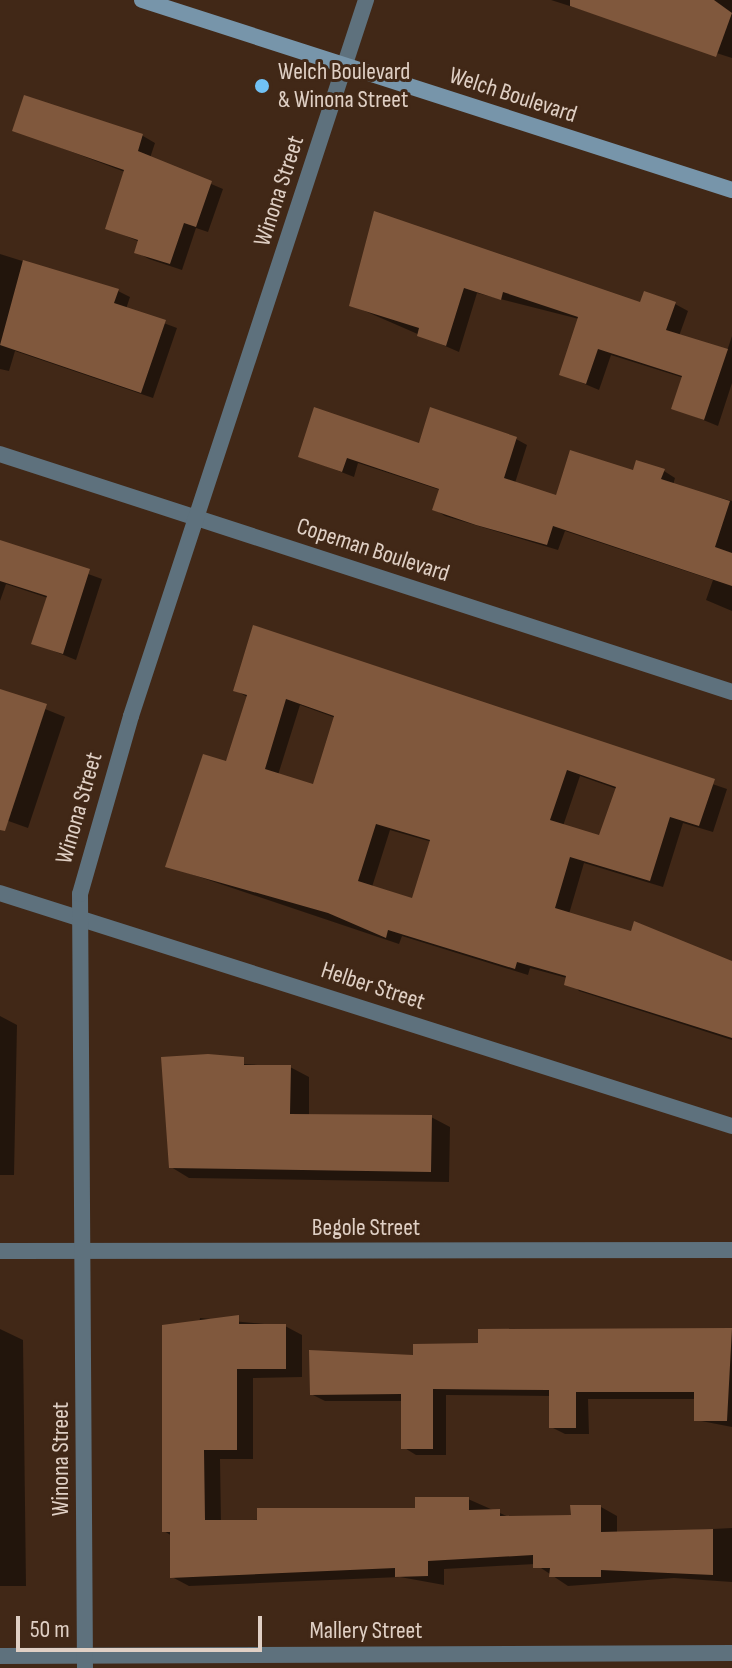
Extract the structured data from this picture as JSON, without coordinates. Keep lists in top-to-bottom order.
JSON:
{
  "streets": {
    "main road": ["Welch Boulevard"],
    "street": [
      "Winona Street",
      "Copeman Boulevard",
      "Helber Street",
      "Begole Street",
      "Mallery Street"
    ]
  },
  "crossings": [
    ["Welch Boulevard", "Winona Street"],
    ["Winona Street", "Copeman Boulevard"],
    ["Winona Street", "Helber Street"],
    ["Winona Street", "Begole Street"],
    ["Winona Street", "Mallery Street"]
  ],
  "places": ["Welch Boulevard & Winona Street"],
  "scale_bar": "50 m"
}
